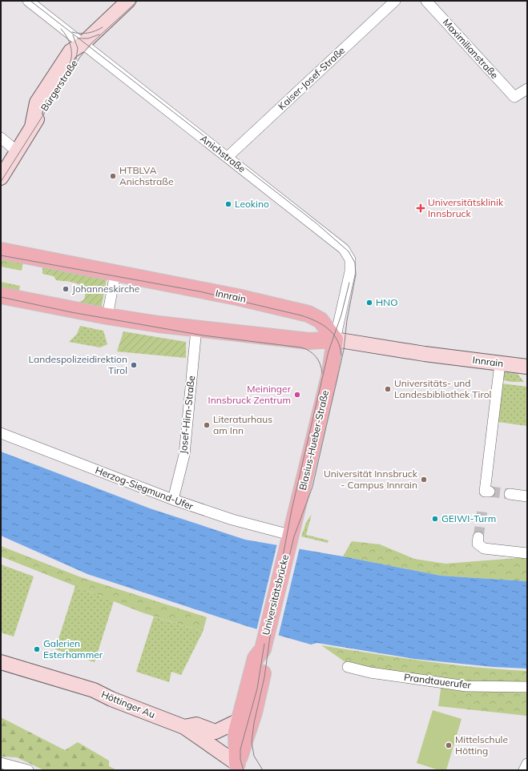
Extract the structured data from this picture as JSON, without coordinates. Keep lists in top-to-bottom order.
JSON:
{
  "streets": {
    "main road": ["Innrain", "Blasius-Hueber-Straße", "Universitätsbrücke"],
    "street": [
      "Maximilianstraße",
      "Kaiser-Josef-Straße",
      "Bürgerstraße",
      "Anichstraße",
      "Josef-Hirn-Straße",
      "Herzog-Siegmund-Ufer",
      "Prandtauerufer",
      "Höttinger Au"
    ]
  },
  "crossings": [
    ["Kaiser-Josef-Straße", "Anichstraße"],
    ["Bürgerstraße", "Anichstraße"],
    ["Anichstraße", "Innrain"],
    ["Anichstraße", "Blasius-Hueber-Straße"],
    ["Innrain", "Josef-Hirn-Straße"],
    ["Innrain", "Blasius-Hueber-Straße"],
    ["Josef-Hirn-Straße", "Herzog-Siegmund-Ufer"],
    ["Blasius-Hueber-Straße", "Herzog-Siegmund-Ufer"],
    ["Blasius-Hueber-Straße", "Universitätsbrücke"],
    ["Herzog-Siegmund-Ufer", "Universitätsbrücke"]
  ],
  "places": {
    "other": [
      "HTBLVA Anichstraße",
      "Leokino",
      "Johanneskirche",
      "HNO",
      "Landespolizeidirektion Tirol",
      "Universitäts- und Landesbibliothek Tirol",
      "Meininger Innsbruck Zentrum",
      "Literaturhaus am Inn",
      "Universität Innsbruck - Campus Innrain",
      "GEIWI-Turm",
      "Galerien Esterhammer",
      "Mittelschule Hötting"
    ],
    "health": ["Universitätsklinik Innsbruck"]
  }
}
